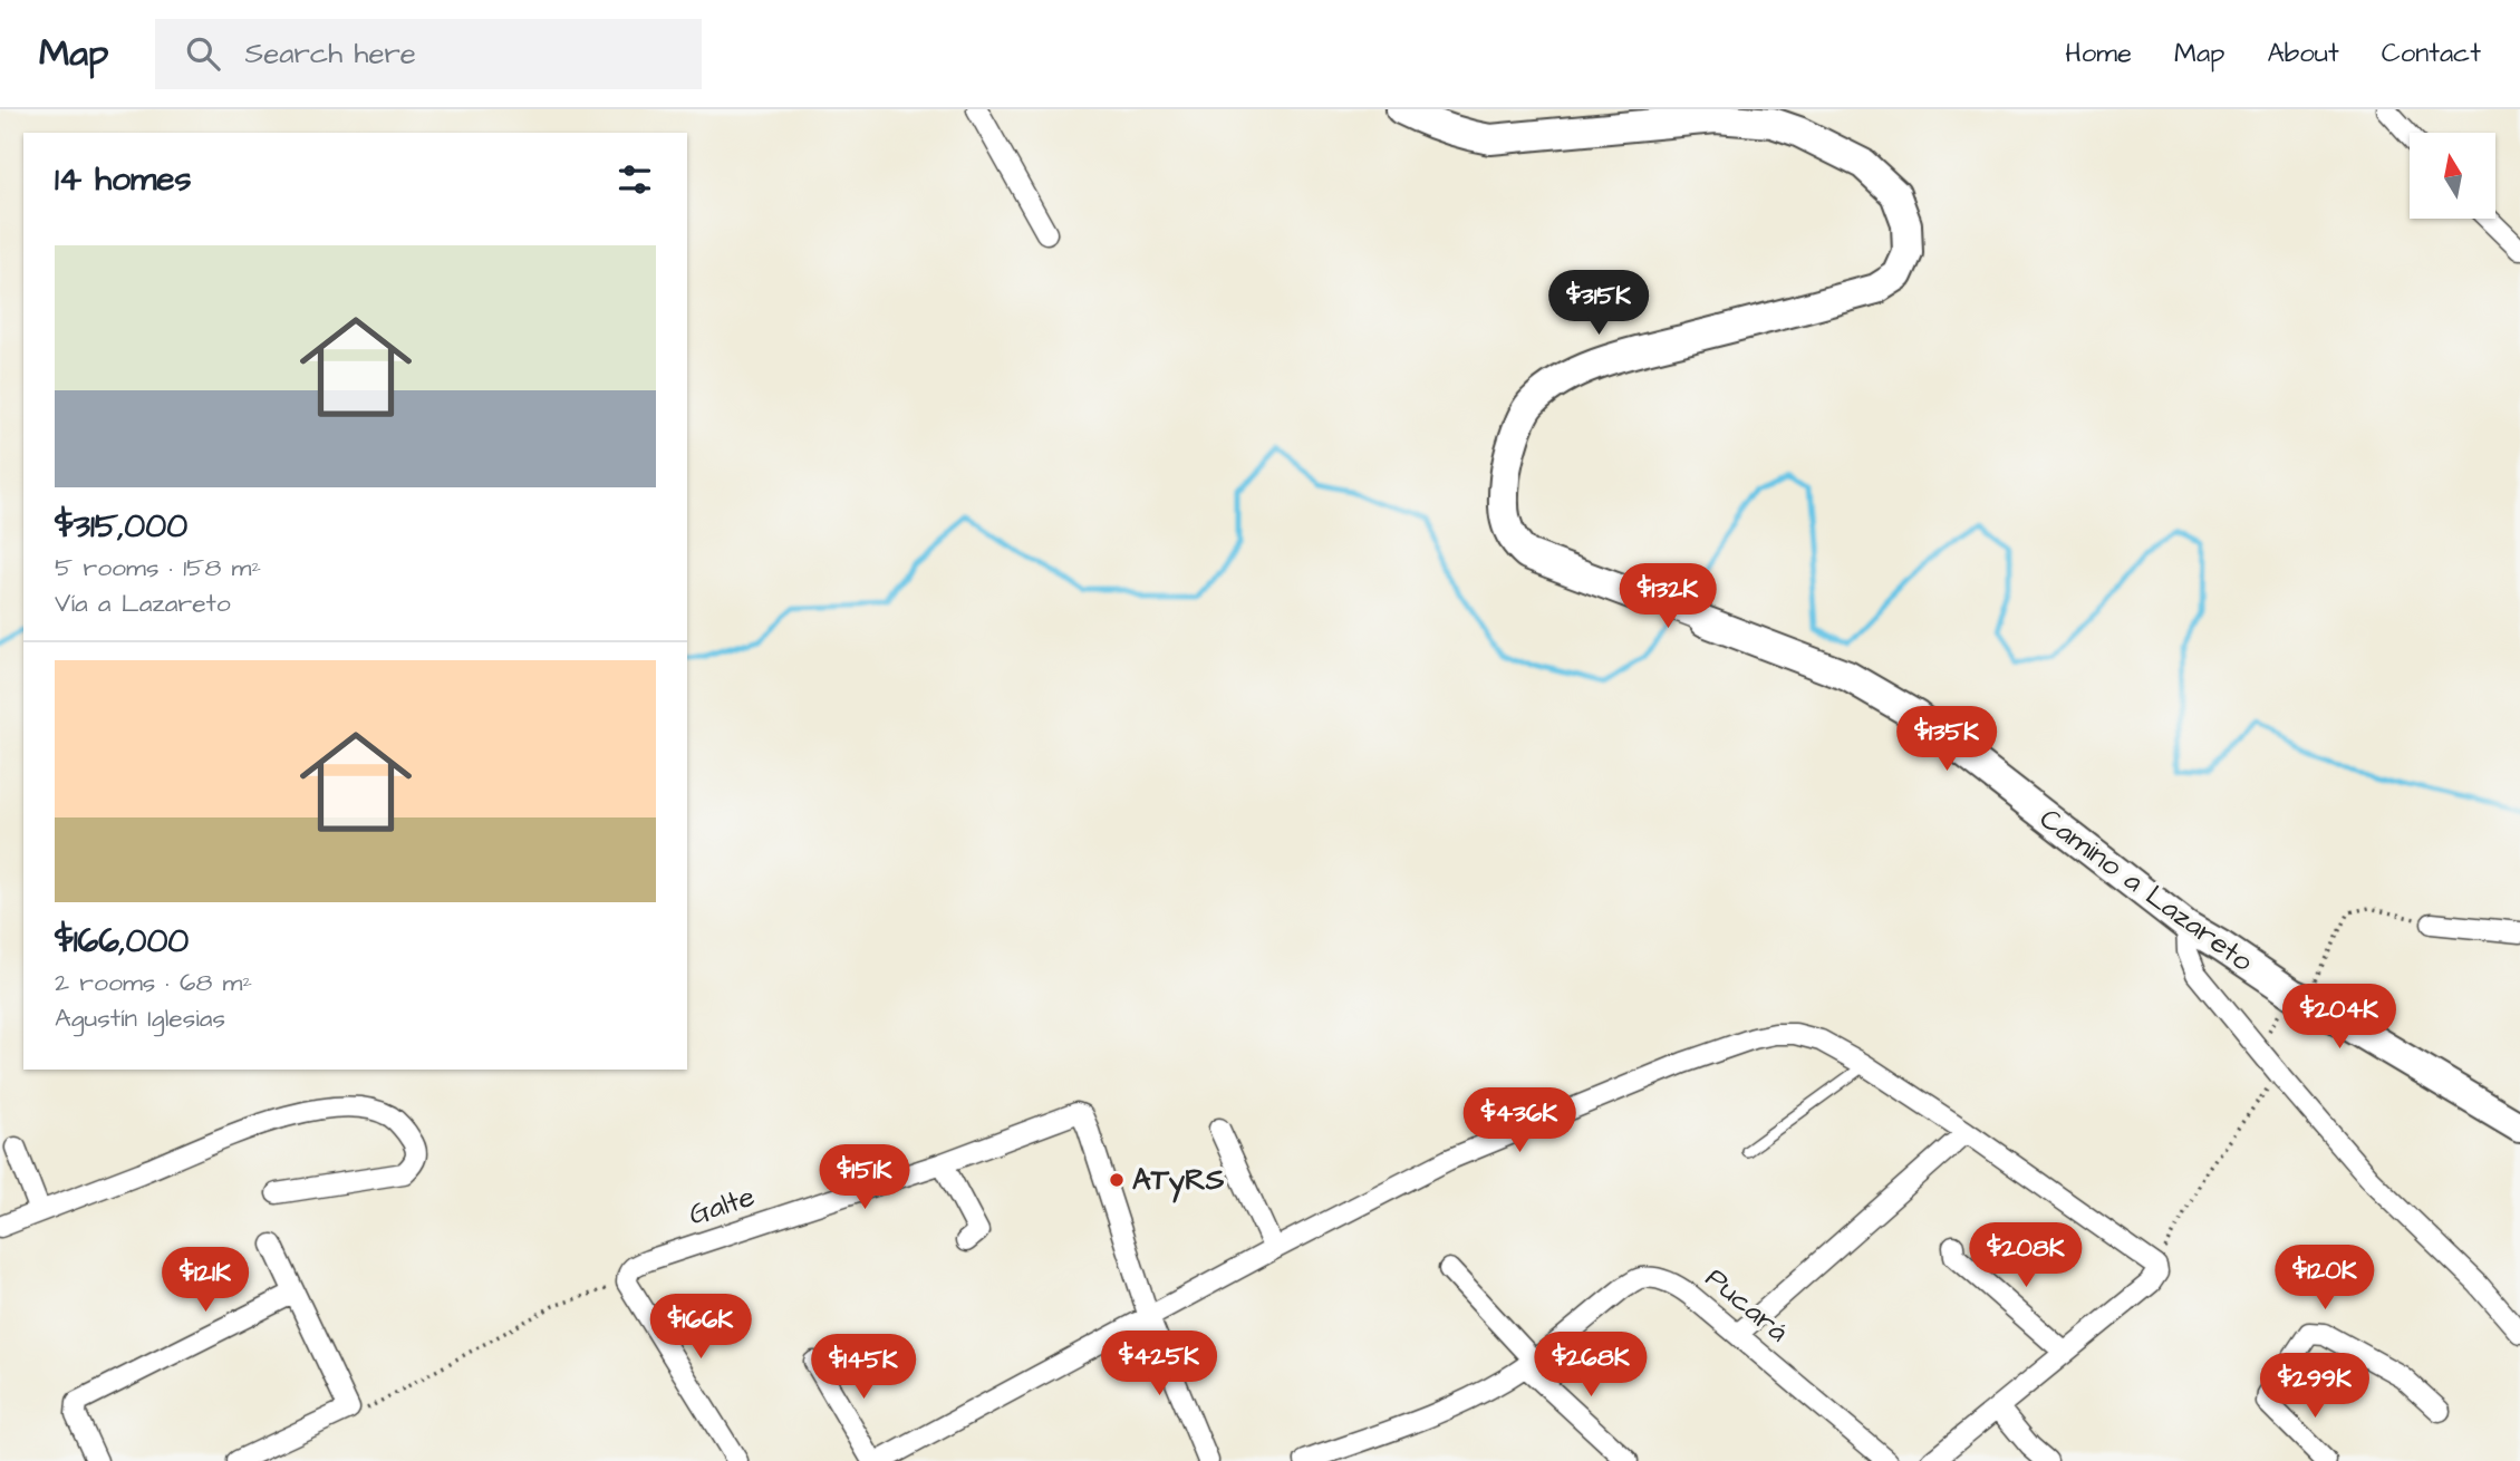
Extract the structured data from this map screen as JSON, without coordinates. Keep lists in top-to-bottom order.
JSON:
{
  "streets": {
    "street": ["Camino a Lazareto", "Galte", "Pucará"]
  },
  "places": ["ATyRS"],
  "north": "top",
  "page": {
    "header": "Map",
    "search": "Search here",
    "nav": [
      "Home",
      "Map",
      "About",
      "Contact"
    ],
    "heading": "14 homes",
    "list": [
      {
        "name": "$315,000",
        "note": "5 rooms · 158 m² · Vía a Lazareto"
      },
      {
        "name": "$166,000",
        "note": "2 rooms · 68 m² · Agustín Iglesias"
      }
    ],
    "price": [
      "$315K",
      "$132K",
      "$135K",
      "$204K",
      "$436K",
      "$151K",
      "$208K",
      "$120K",
      "$121K",
      "$166K",
      "$425K",
      "$268K",
      "$145K",
      "$299K"
    ]
  }
}
